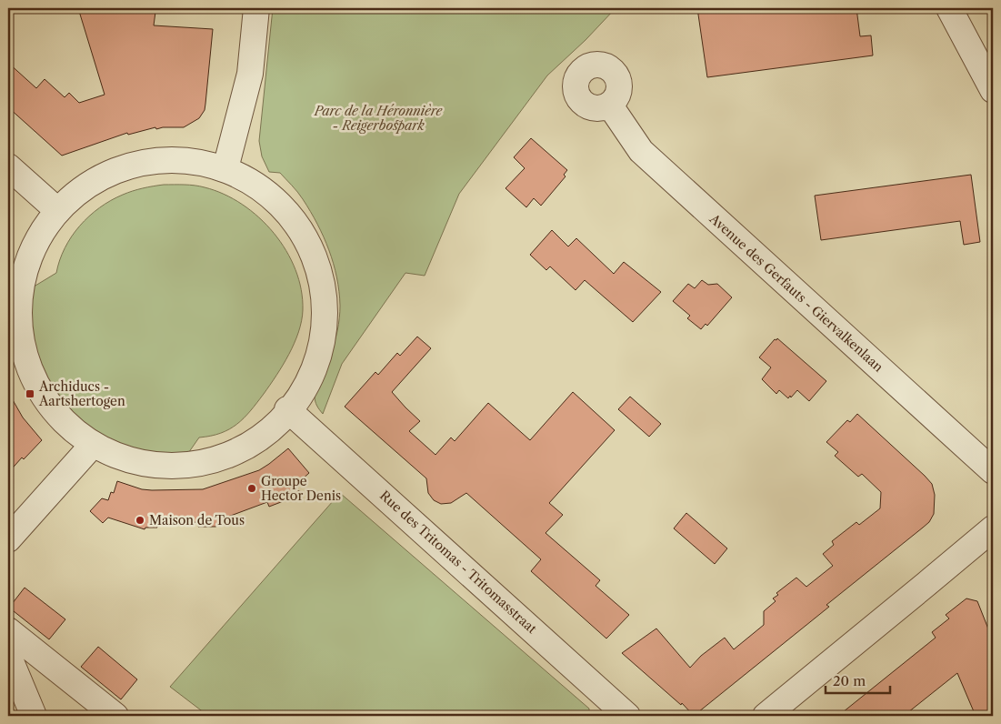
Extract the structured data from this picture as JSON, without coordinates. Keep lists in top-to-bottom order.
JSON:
{
  "streets": {
    "street": ["Avenue des Gerfauts - Giervalkenlaan", "Rue des Tritomas - Tritomasstraat"]
  },
  "parks": ["Parc de la Héronnière - Reigerbospark"],
  "places": {
    "transit": ["Archiducs - Aartshertogen"],
    "other": ["Groupe Hector Denis", "Maison de Tous"]
  },
  "scale_bar": "20 m"
}
